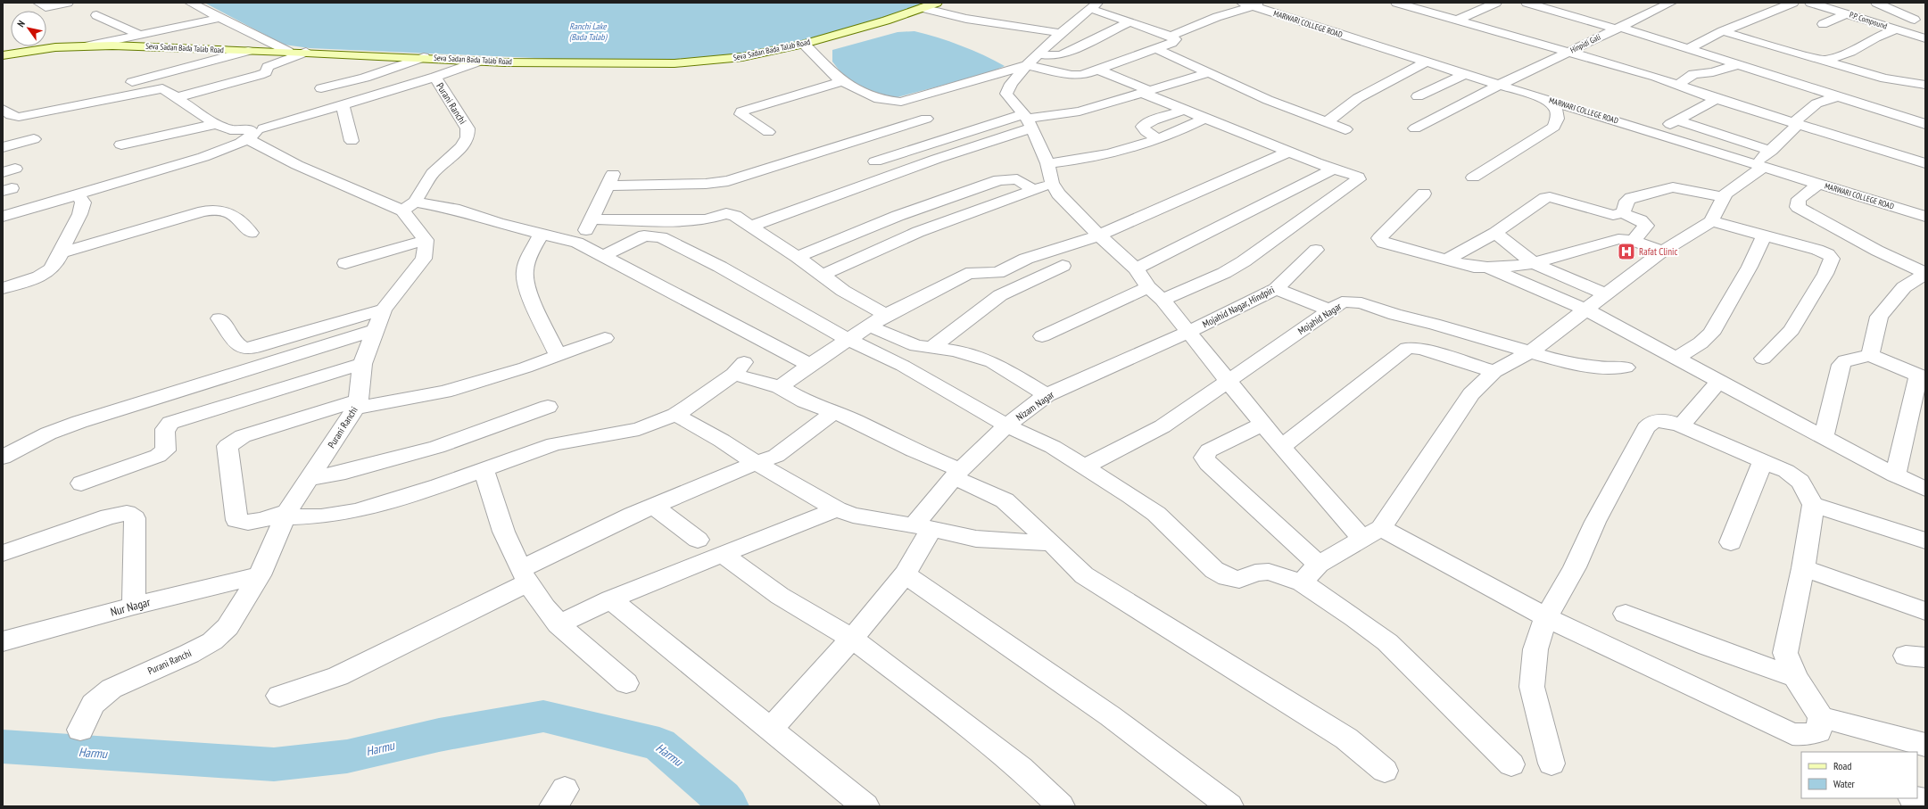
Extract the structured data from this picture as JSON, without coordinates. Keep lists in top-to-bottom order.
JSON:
{
  "streets": {
    "street": [
      "P.P. Compound",
      "MARWARI COLLEGE ROAD",
      "Hinpidi Gali",
      "Seva Sadan Bada Talab Road",
      "Purani Ranchi",
      "Mojahid Nagar, Hindpiri",
      "Mojahid Nagar",
      "Nizam Nagar",
      "Nur Nagar"
    ]
  },
  "crossings": [
    ["MARWARI COLLEGE ROAD", "Hinpidi Gali"],
    ["Purani Ranchi", "Nur Nagar"],
    ["Mojahid Nagar, Hindpiri", "Nizam Nagar"]
  ],
  "water": ["Ranchi Lake (Bada Talab)", "Harmu"],
  "places": {
    "hospital": ["Rafat Clinic"]
  },
  "legend": ["Road", "Water"],
  "north": "top left"
}
